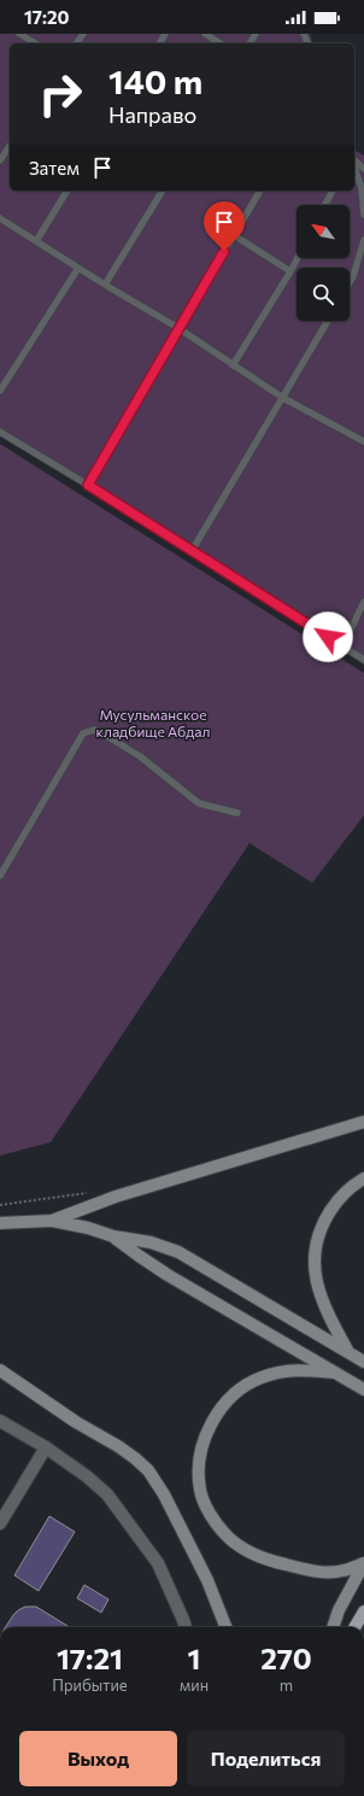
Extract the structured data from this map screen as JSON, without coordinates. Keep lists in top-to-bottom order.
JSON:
{
  "parks": ["Мусульманское кладбище Абдал"],
  "north": "top left",
  "page": {
    "status": "17:20",
    "turn": ["140 m", "Направо"],
    "then": "Затем",
    "eta": [
      "17:21",
      "Прибытие",
      "1",
      "мин",
      "270",
      "m"
    ],
    "buttons": ["Выход", "Поделиться"]
  }
}
